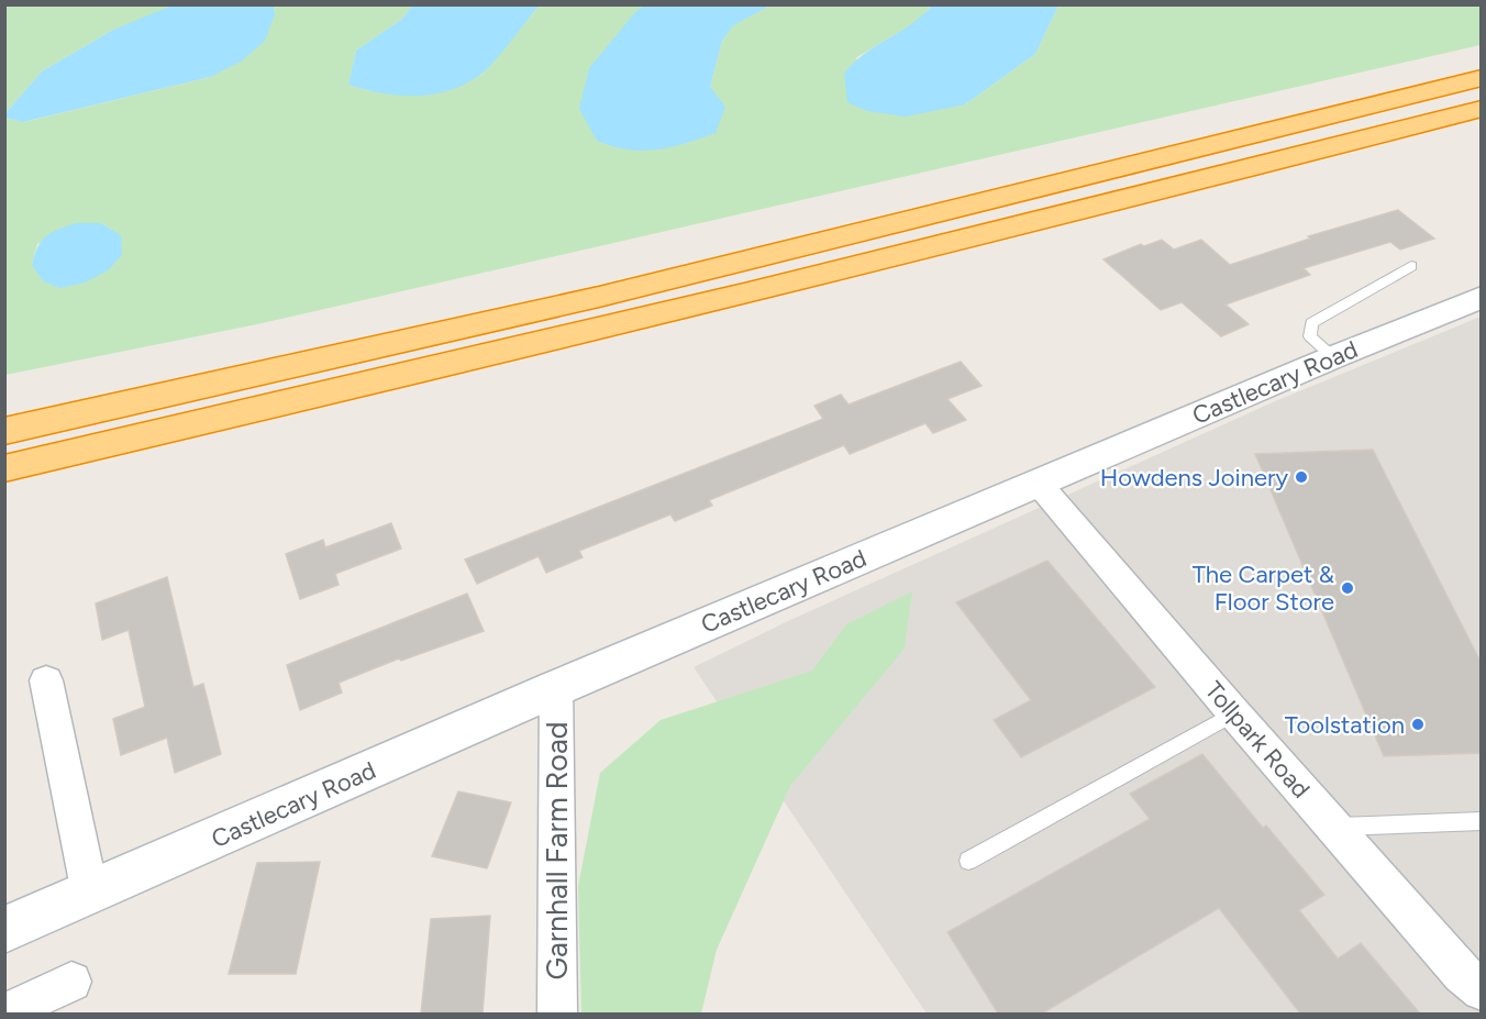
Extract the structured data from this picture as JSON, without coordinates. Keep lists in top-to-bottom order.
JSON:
{
  "streets": {
    "main road": ["Castlecary Road"],
    "street": ["Tollpark Road", "Garnhall Farm Road"]
  },
  "crossings": [
    ["Castlecary Road", "Tollpark Road"],
    ["Castlecary Road", "Garnhall Farm Road"]
  ],
  "places": ["Howdens Joinery", "The Carpet & Floor Store", "Toolstation"]
}
